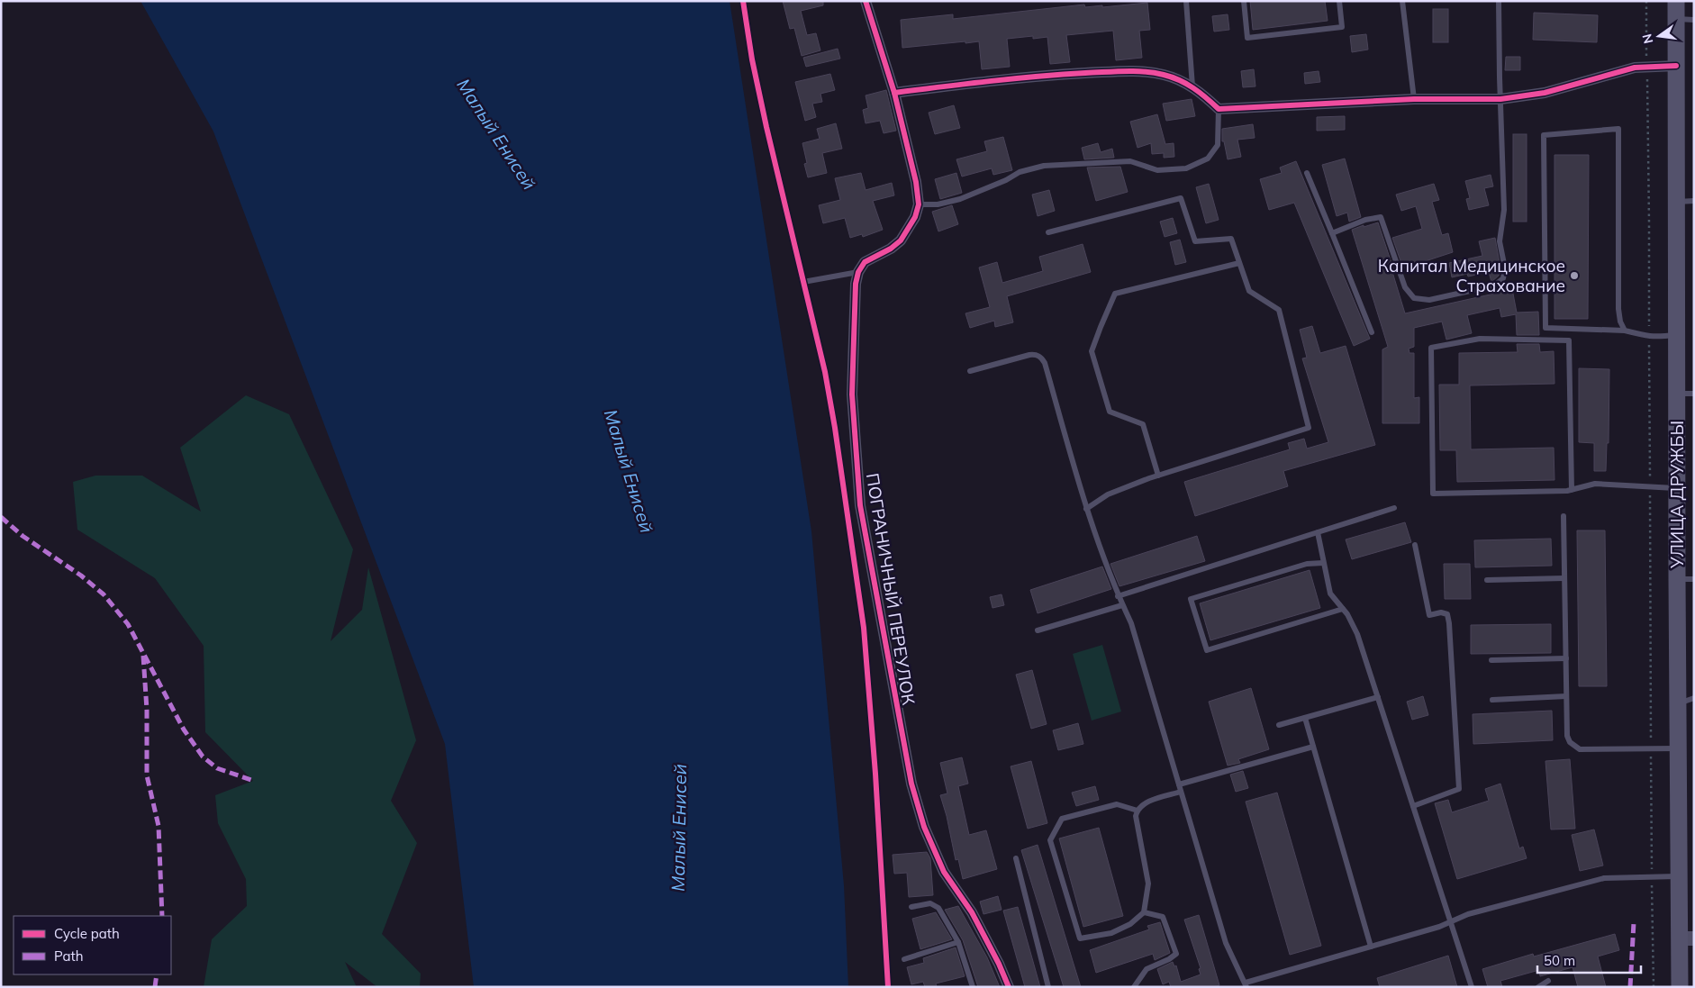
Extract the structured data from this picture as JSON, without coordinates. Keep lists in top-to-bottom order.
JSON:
{
  "streets": {
    "main road": ["УЛИЦА ДРУЖБЫ"],
    "street": ["ПОГРАНИЧНЫЙ ПЕРЕУЛОК"]
  },
  "water": ["Малый Енисей"],
  "places": ["Капитал Медицинское Страхование"],
  "legend": ["Cycle path", "Path"],
  "scale_bar": "50 m",
  "north": "left"
}
